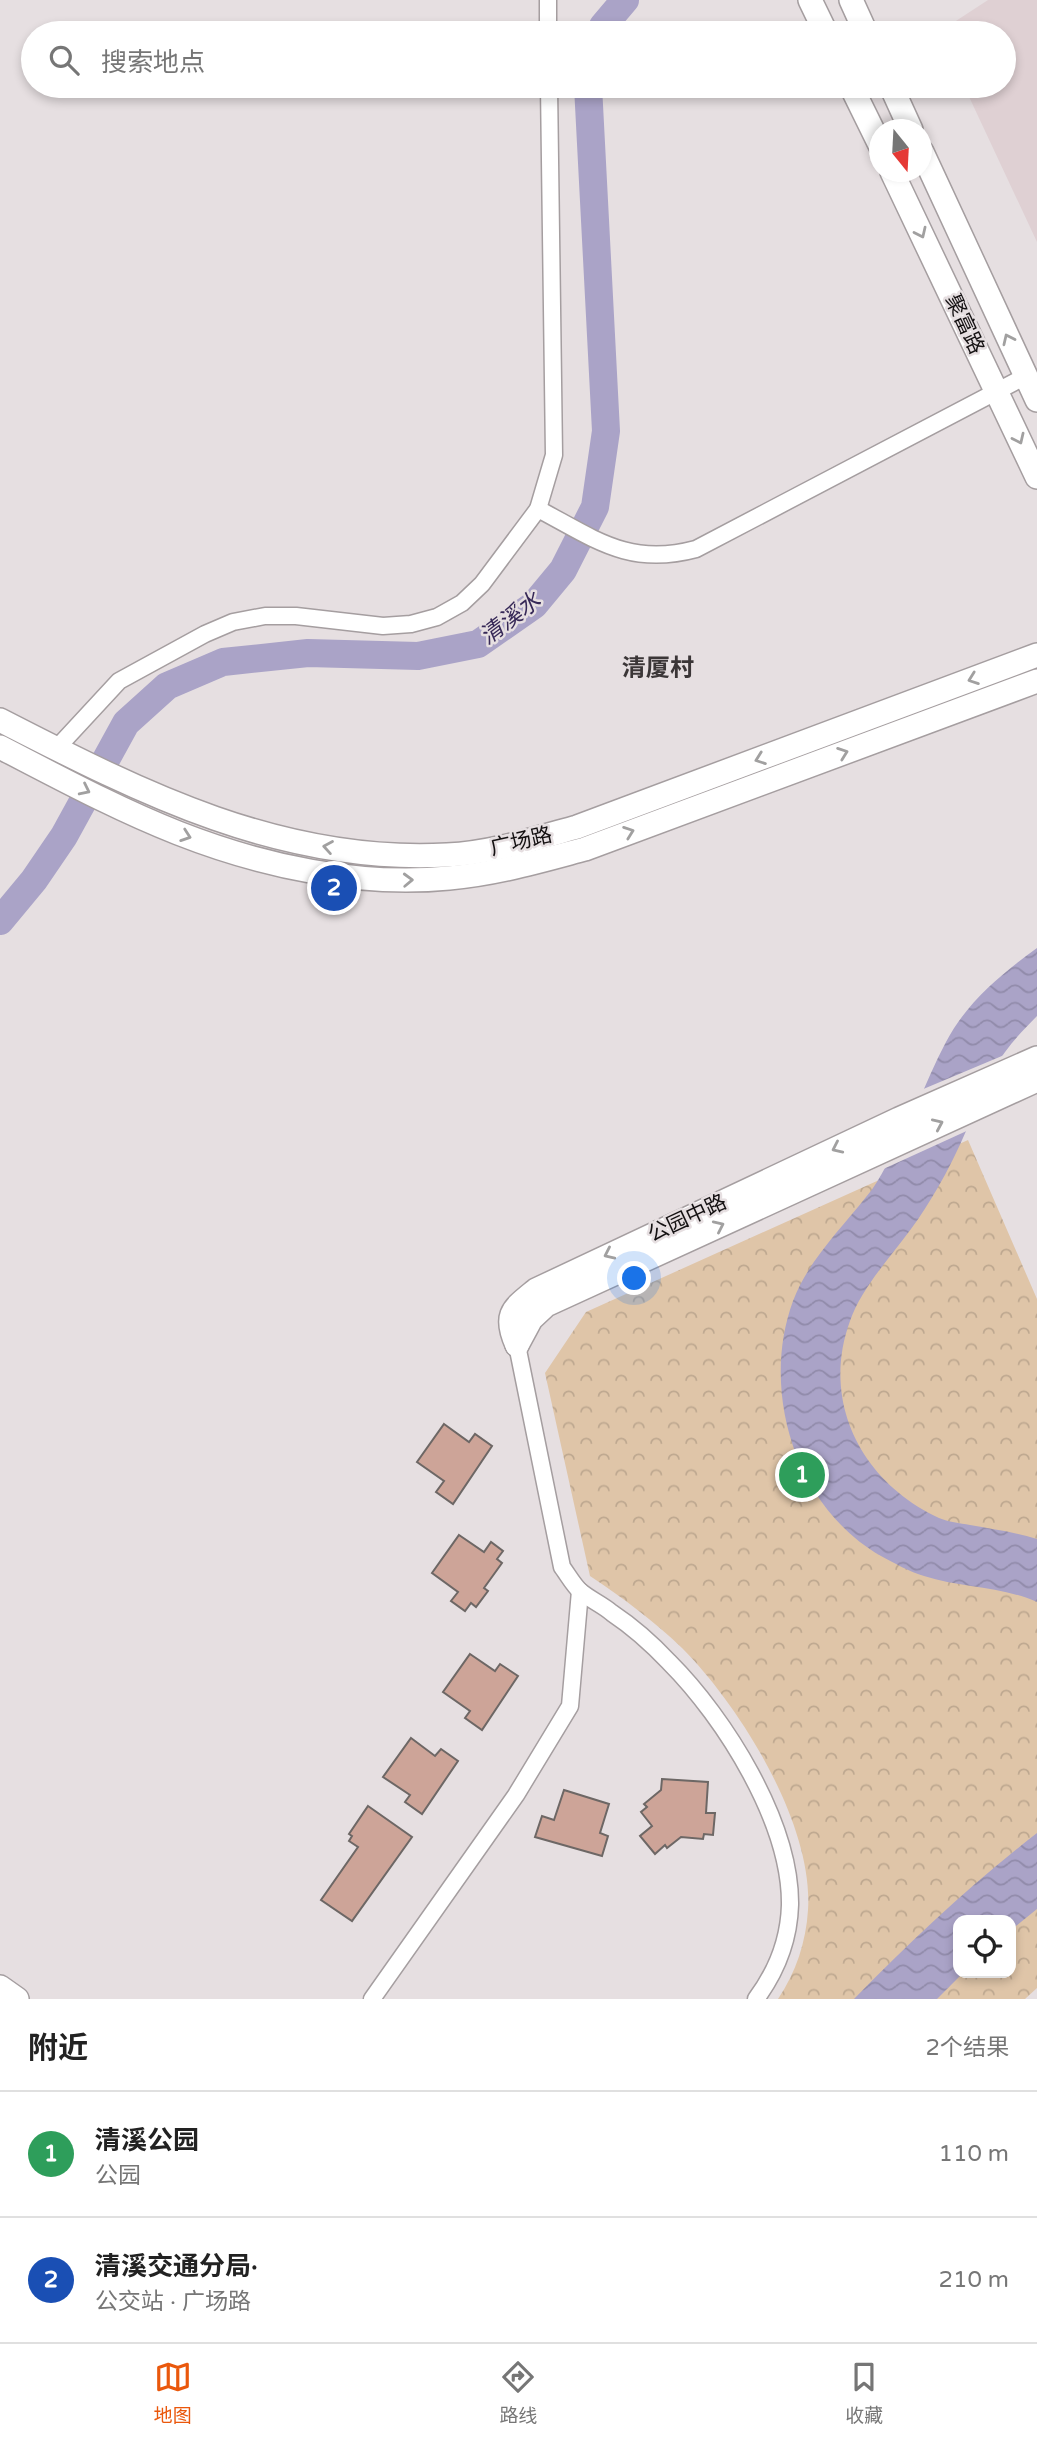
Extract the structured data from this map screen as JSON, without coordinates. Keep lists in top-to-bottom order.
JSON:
{
  "streets": {
    "street": ["聚富路", "广场路", "公园中路"]
  },
  "districts": ["清厦村"],
  "water": ["清溪水"],
  "north": "bottom",
  "page": {
    "search": "搜索地点",
    "pins": ["2", "1"],
    "heading": ["附近", "2个结果"],
    "list": [
      {
        "mark": "1",
        "name": "清溪公园",
        "note": "公园",
        "value": "110 m"
      },
      {
        "mark": "2",
        "name": "清溪交通分局·",
        "note": "公交站 · 广场路",
        "value": "210 m"
      }
    ],
    "nav": ["地图", "路线", "收藏"]
  }
}
